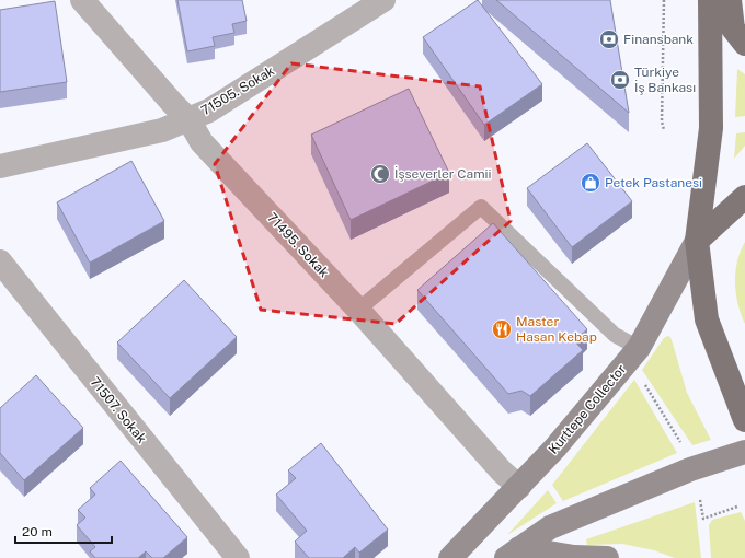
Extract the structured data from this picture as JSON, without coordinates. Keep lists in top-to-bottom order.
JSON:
{
  "streets": {
    "main road": ["Kurttepe Collector"],
    "street": ["71505. Sokak", "71495. Sokak", "71507. Sokak"]
  },
  "crossings": [
    ["71505. Sokak", "71495. Sokak"],
    ["71495. Sokak", "Kurttepe Collector"]
  ],
  "places": {
    "bank": ["Finansbank", "Türkiye İş Bankası"],
    "mosque": ["İşseverler Camii"],
    "shop": ["Petek Pastanesi"],
    "restaurant": ["Master Hasan Kebap"]
  },
  "scale_bar": "20 m"
}
